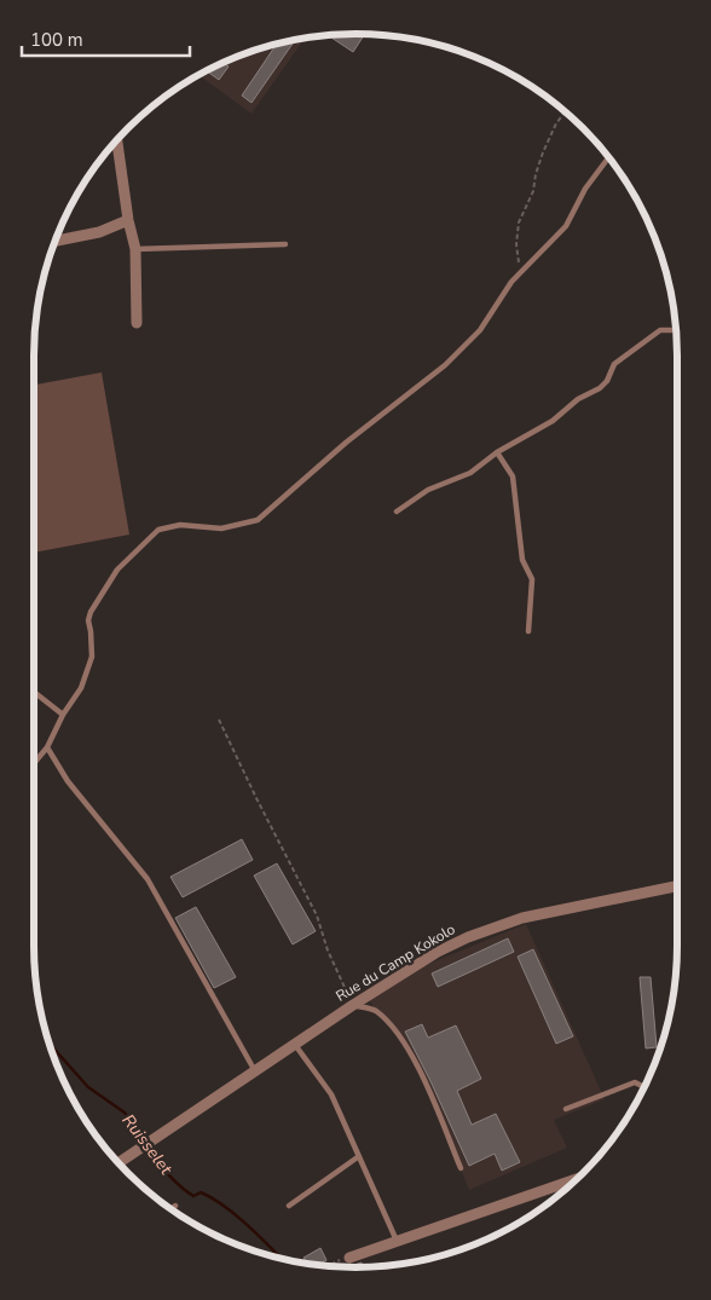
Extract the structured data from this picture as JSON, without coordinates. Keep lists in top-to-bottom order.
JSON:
{
  "streets": {
    "street": ["Rue du Camp Kokolo"]
  },
  "water": ["Ruisselet"],
  "scale_bar": "100 m"
}
